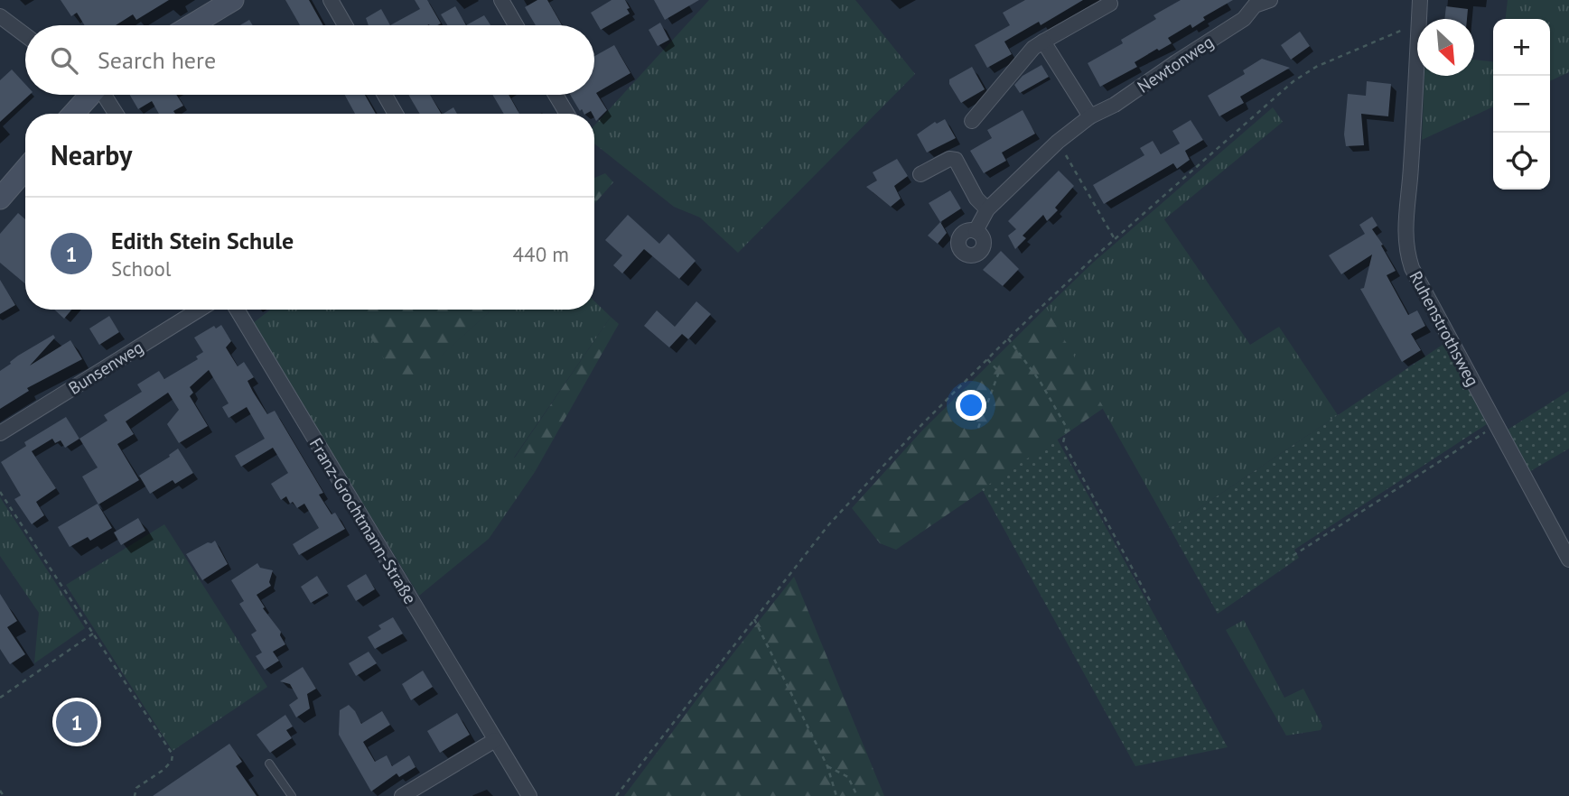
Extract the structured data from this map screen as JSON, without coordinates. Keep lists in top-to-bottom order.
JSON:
{
  "streets": {
    "street": [
      "Newtonweg",
      "Ruhenstrothsweg",
      "Bunsenweg",
      "Franz-Grochtmann-Straße"
    ]
  },
  "north": "bottom right",
  "page": {
    "map_buttons": ["+", "−"],
    "search": "Search here",
    "heading": "Nearby",
    "list": [
      {
        "mark": "1",
        "name": "Edith Stein Schule",
        "note": "School",
        "value": "440 m"
      }
    ],
    "pins": "1"
  }
}
